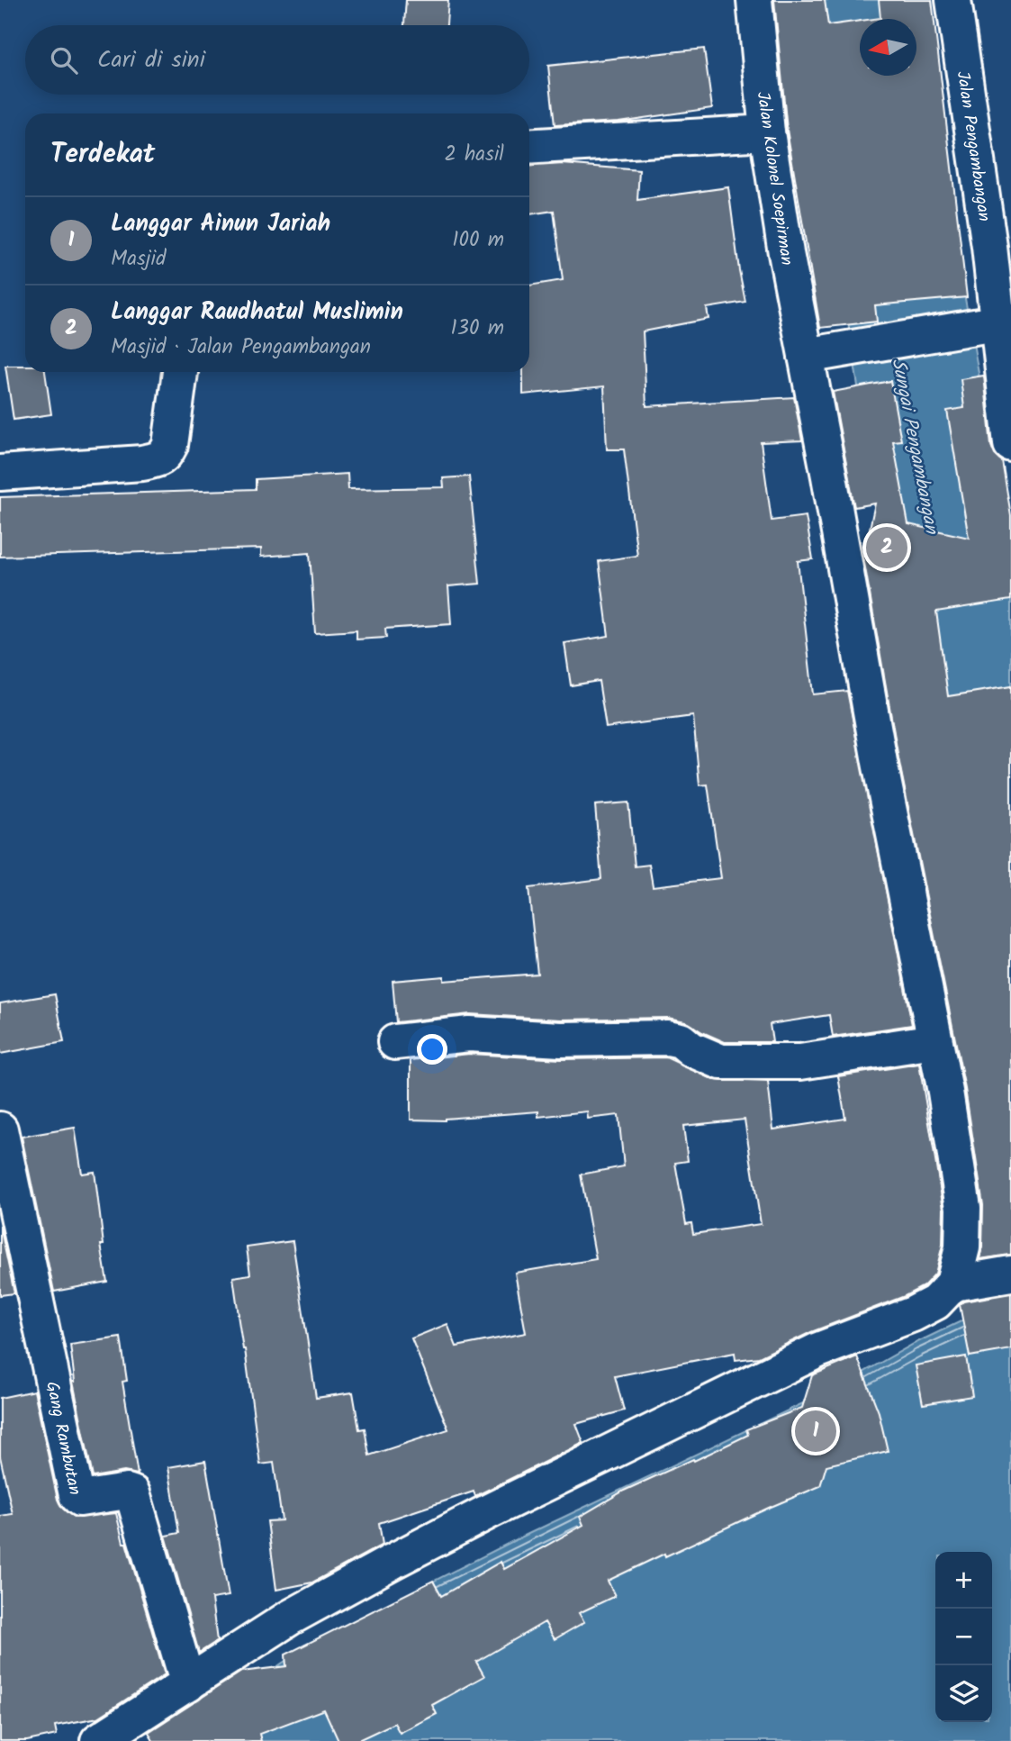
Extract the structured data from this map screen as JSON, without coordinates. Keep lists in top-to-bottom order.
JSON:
{
  "streets": {
    "street": ["Jalan Pengambangan", "Jalan Kolonel Soepirman", "Gang Rambutan"]
  },
  "water": ["Sungai Pengambangan"],
  "north": "left",
  "page": {
    "search": "Cari di sini",
    "heading": ["Terdekat", "2 hasil"],
    "list": [
      {
        "mark": "1",
        "name": "Langgar Ainun Jariah",
        "note": "Masjid",
        "value": "100 m"
      },
      {
        "mark": "2",
        "name": "Langgar Raudhatul Muslimin",
        "note": "Masjid · Jalan Pengambangan",
        "value": "130 m"
      }
    ],
    "pins": ["2", "1"],
    "map_buttons": ["+", "−"]
  }
}
